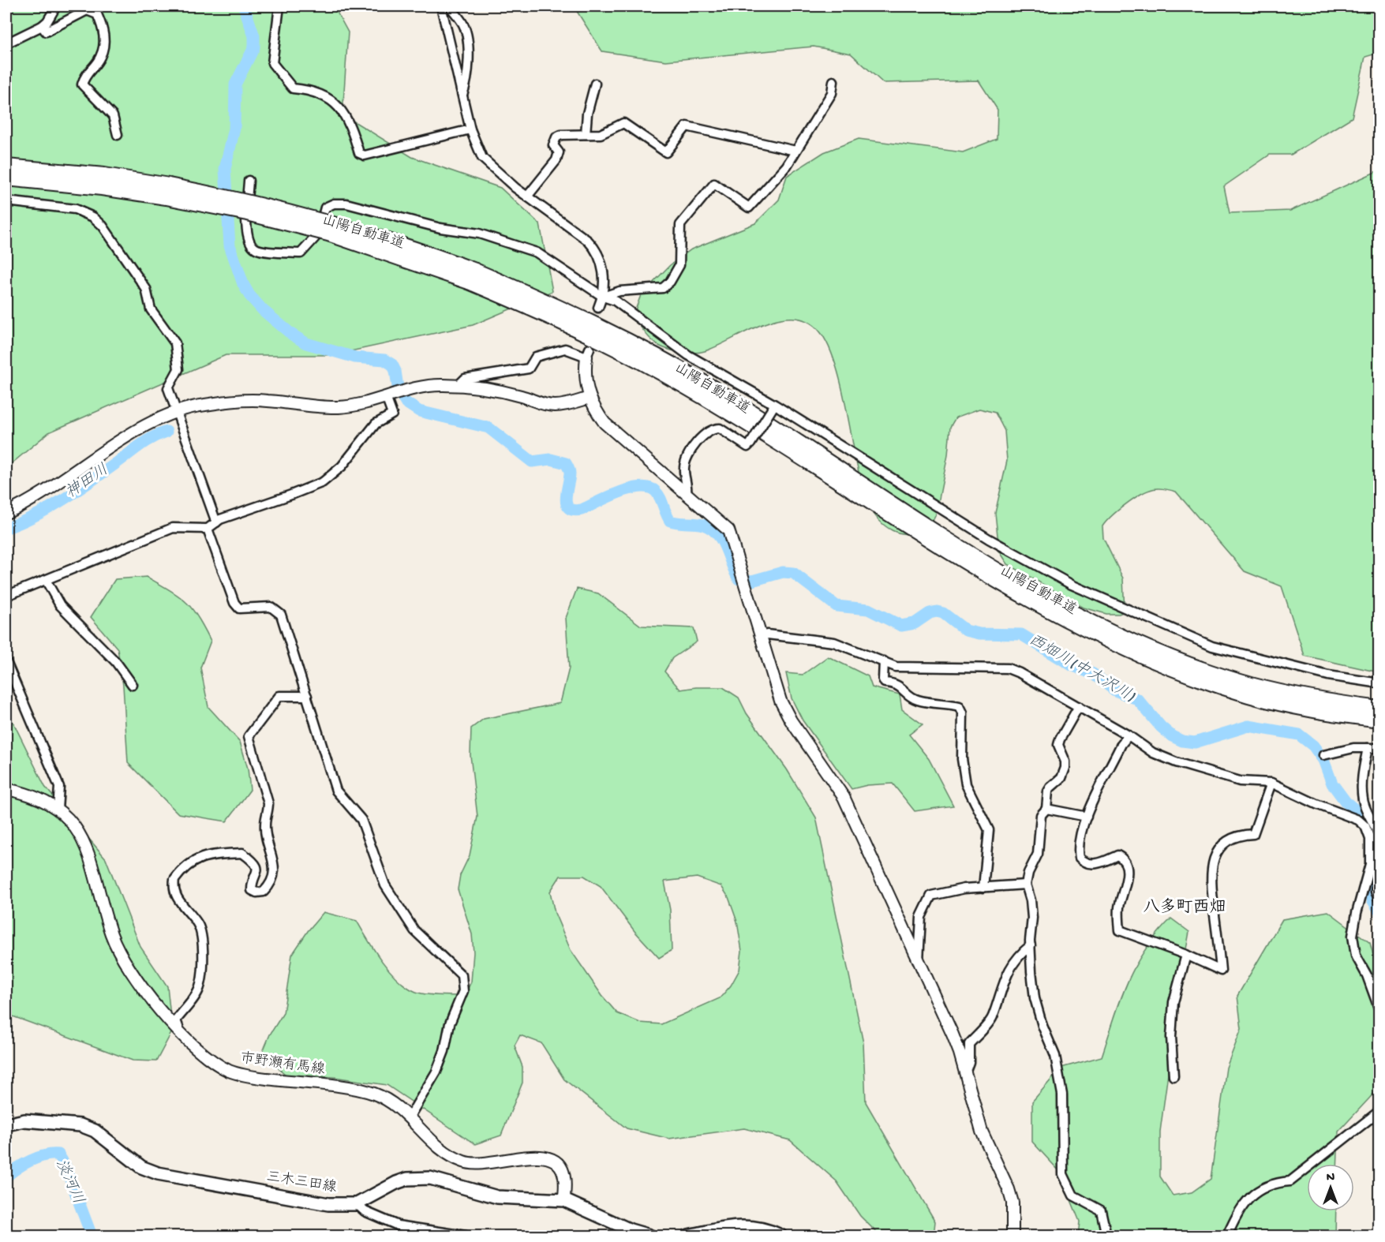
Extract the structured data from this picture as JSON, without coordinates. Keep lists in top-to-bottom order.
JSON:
{
  "streets": {
    "highway": ["山陽自動車道"],
    "main road": ["三木三田線"],
    "street": ["市野瀬有馬線"]
  },
  "crossings": [
    ["市野瀬有馬線", "三木三田線"]
  ],
  "districts": ["八多町西畑"],
  "water": ["神田川", "西畑川(中大沢川)", "淡河川"],
  "north": "top"
}
